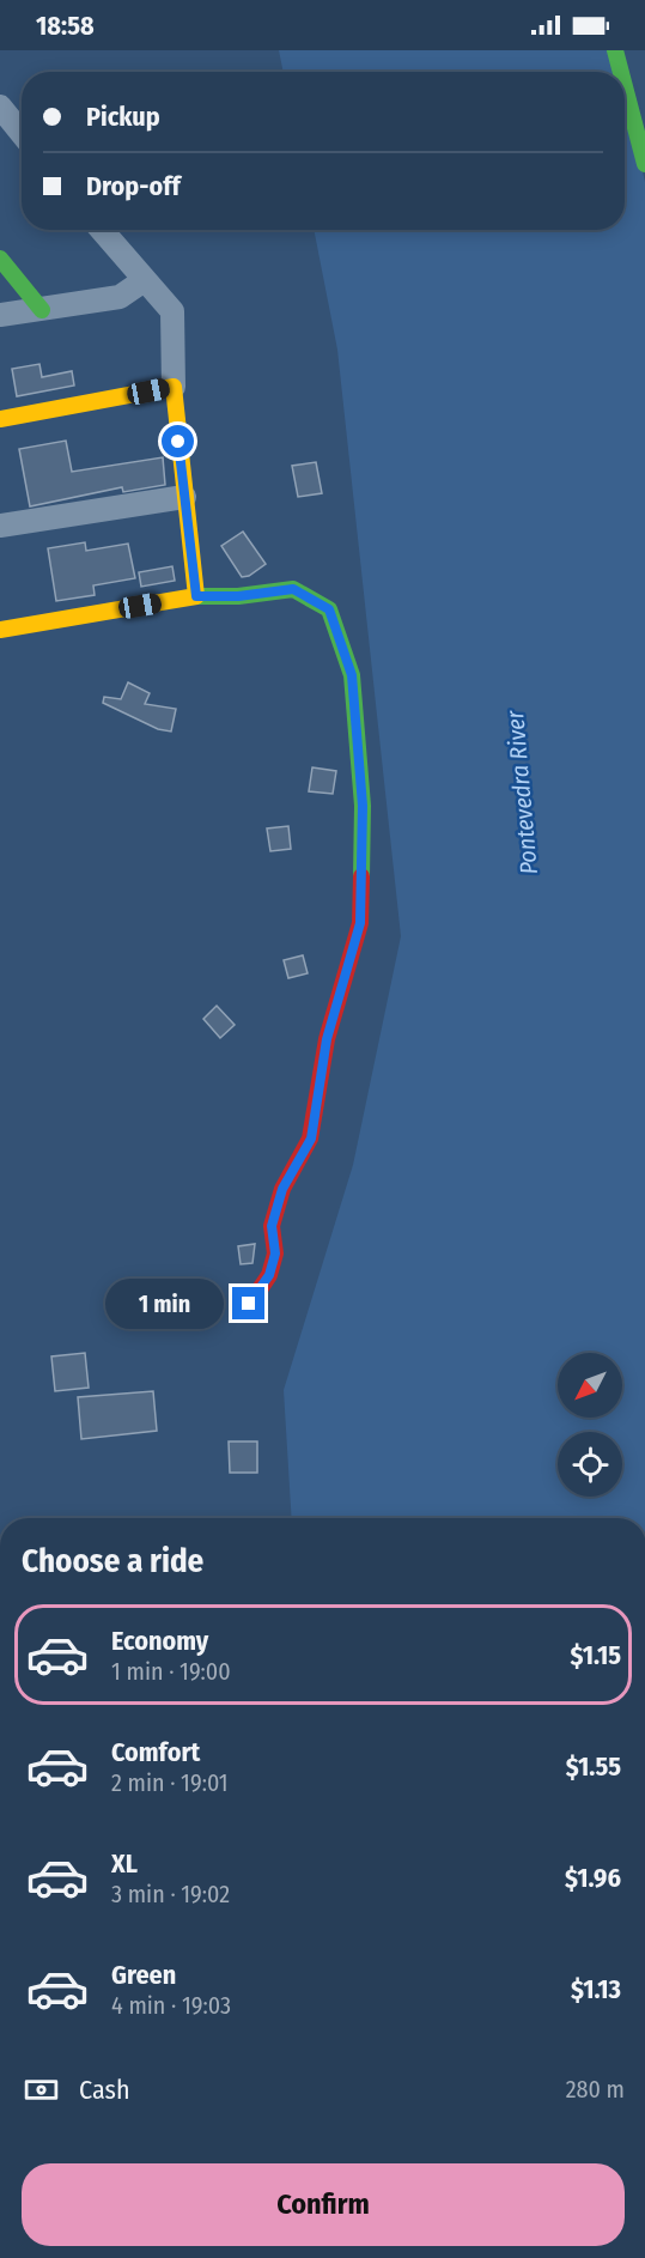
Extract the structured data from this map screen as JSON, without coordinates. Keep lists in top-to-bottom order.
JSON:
{
  "water": ["Pontevedra River"],
  "north": "bottom left",
  "page": {
    "status": "18:58",
    "banner": ["Pickup", "Drop-off"],
    "bubble": "1 min",
    "heading": "Choose a ride",
    "list": [
      {
        "name": "Economy",
        "note": "1 min · 19:00",
        "value": "$1.15"
      },
      {
        "name": "Comfort",
        "note": "2 min · 19:01",
        "value": "$1.55"
      },
      {
        "name": "XL",
        "note": "3 min · 19:02",
        "value": "$1.96"
      },
      {
        "name": "Green",
        "note": "4 min · 19:03",
        "value": "$1.13"
      }
    ],
    "pay": ["Cash", "280 m"],
    "buttons": "Confirm"
  }
}
